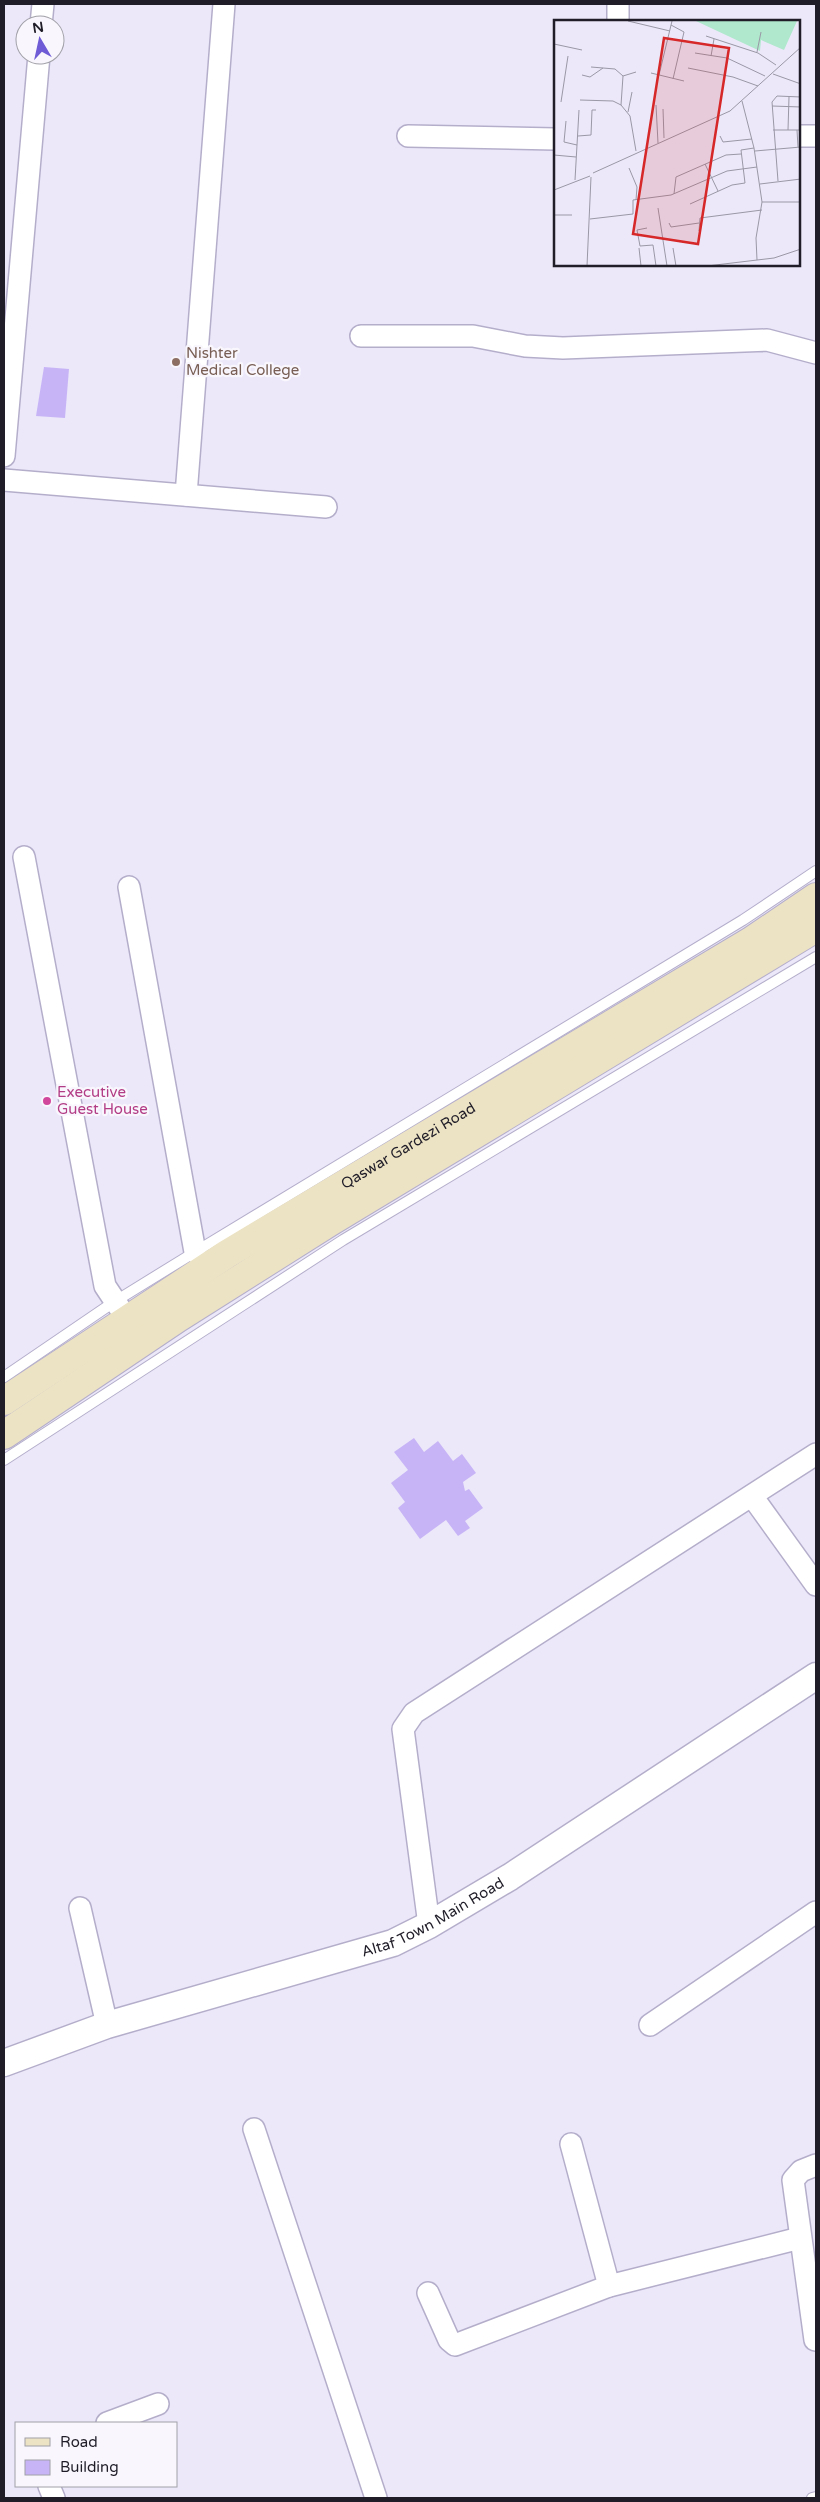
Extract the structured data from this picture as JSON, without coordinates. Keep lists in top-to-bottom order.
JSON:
{
  "streets": {
    "main road": ["Qaswar Gardezi Road"],
    "street": ["Altaf Town Main Road"]
  },
  "places": ["Nishter Medical College", "Executive Guest House"],
  "legend": ["Road", "Building"],
  "north": "top"
}
